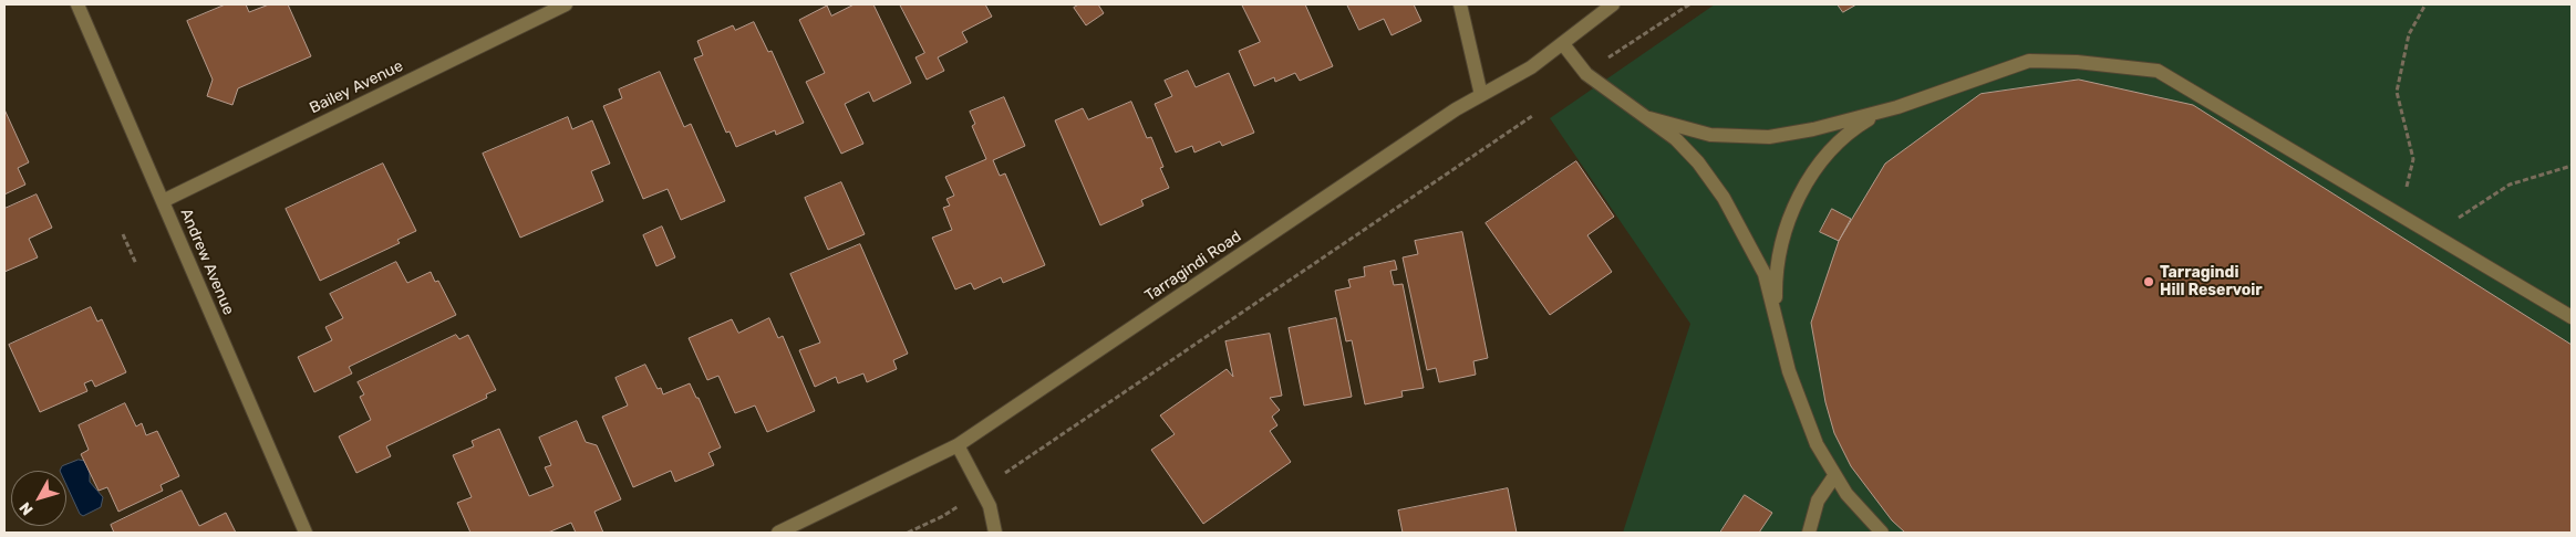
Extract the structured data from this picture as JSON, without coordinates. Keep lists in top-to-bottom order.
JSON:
{
  "streets": {
    "street": ["Bailey Avenue", "Andrew Avenue", "Tarragindi Road"]
  },
  "crossings": [
    ["Bailey Avenue", "Andrew Avenue"]
  ],
  "places": ["Tarragindi Hill Reservoir"],
  "north": "bottom left"
}
